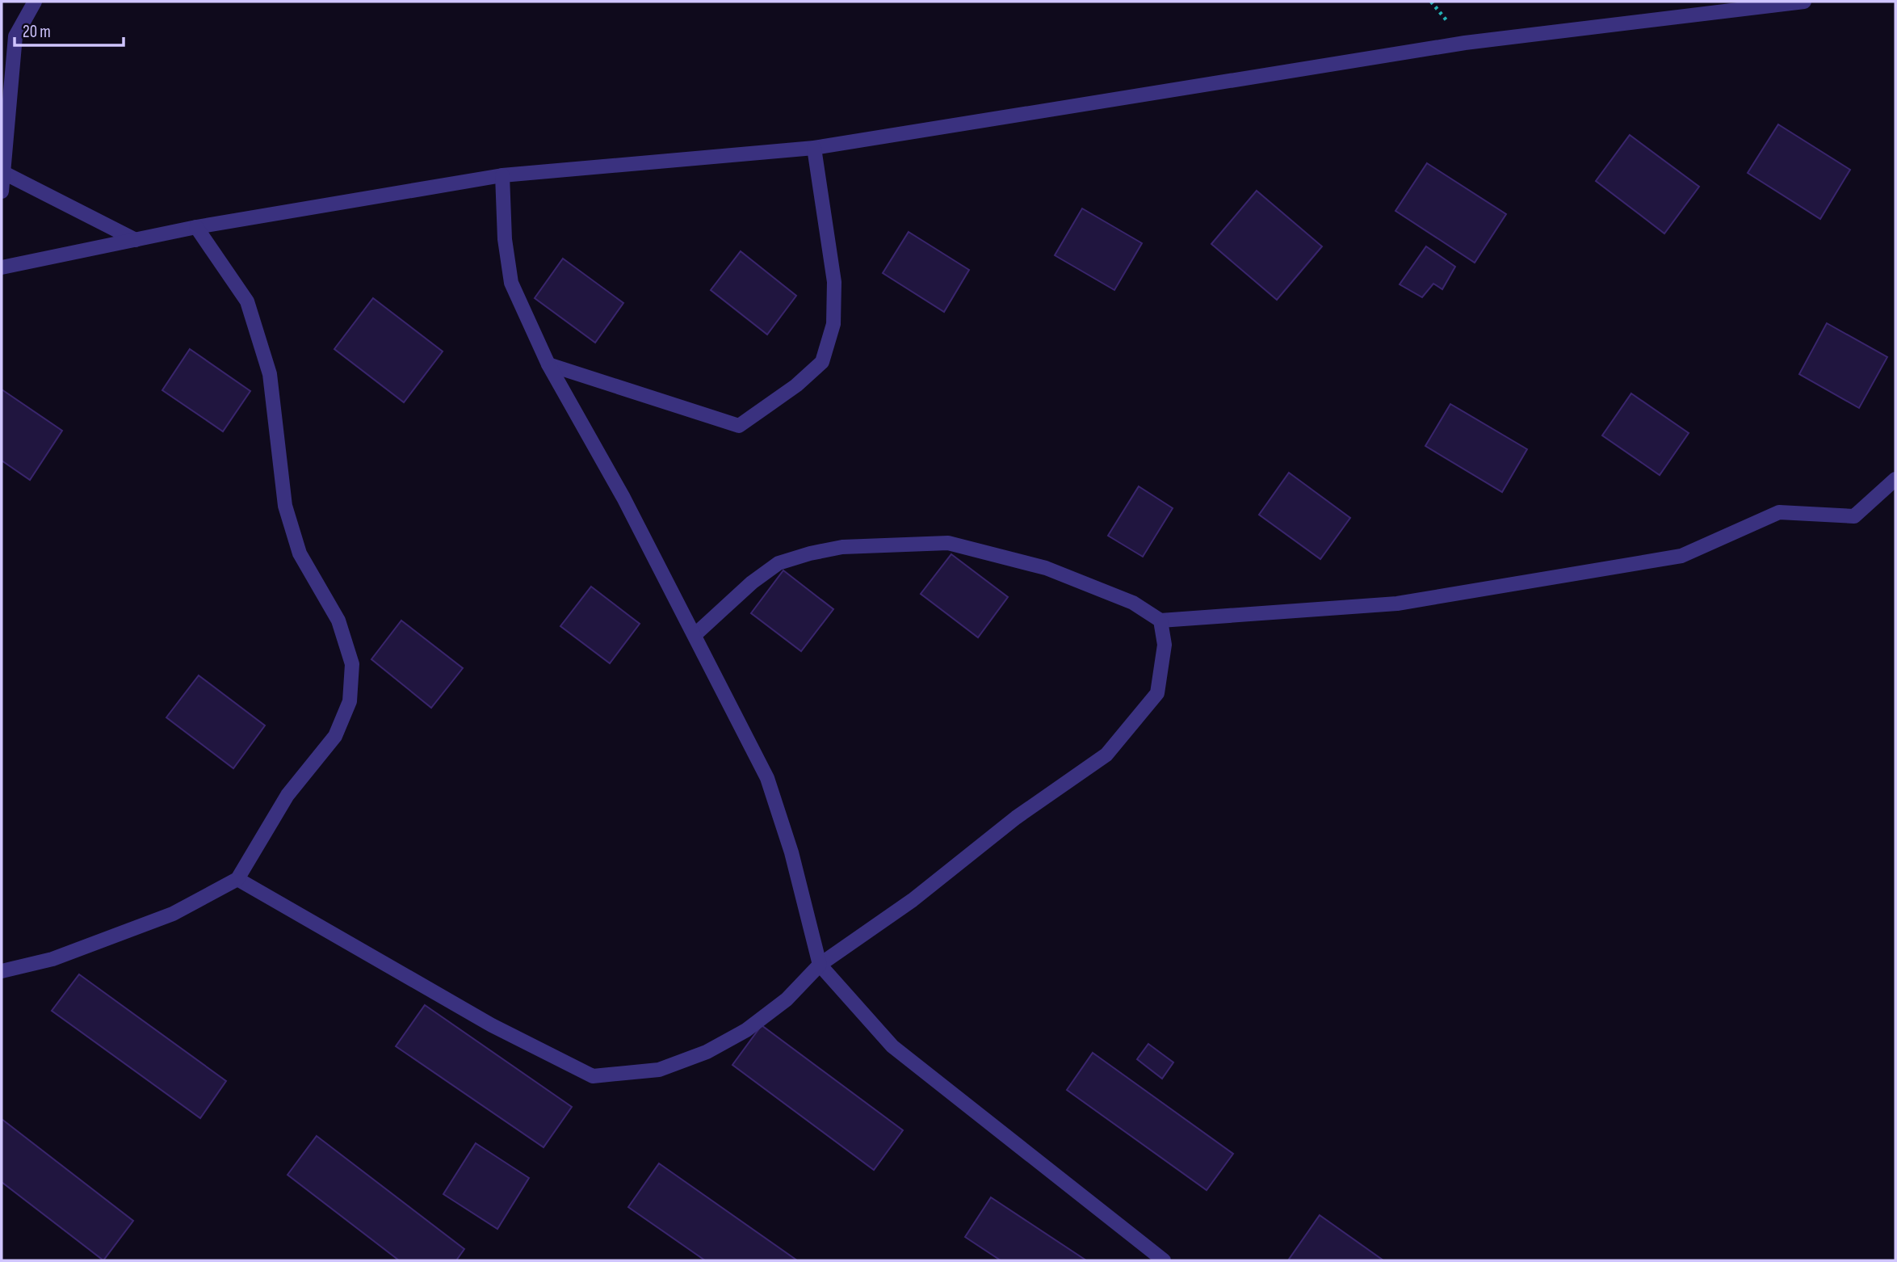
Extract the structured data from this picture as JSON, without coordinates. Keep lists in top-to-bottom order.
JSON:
{
  "scale_bar": "20 m"
}
